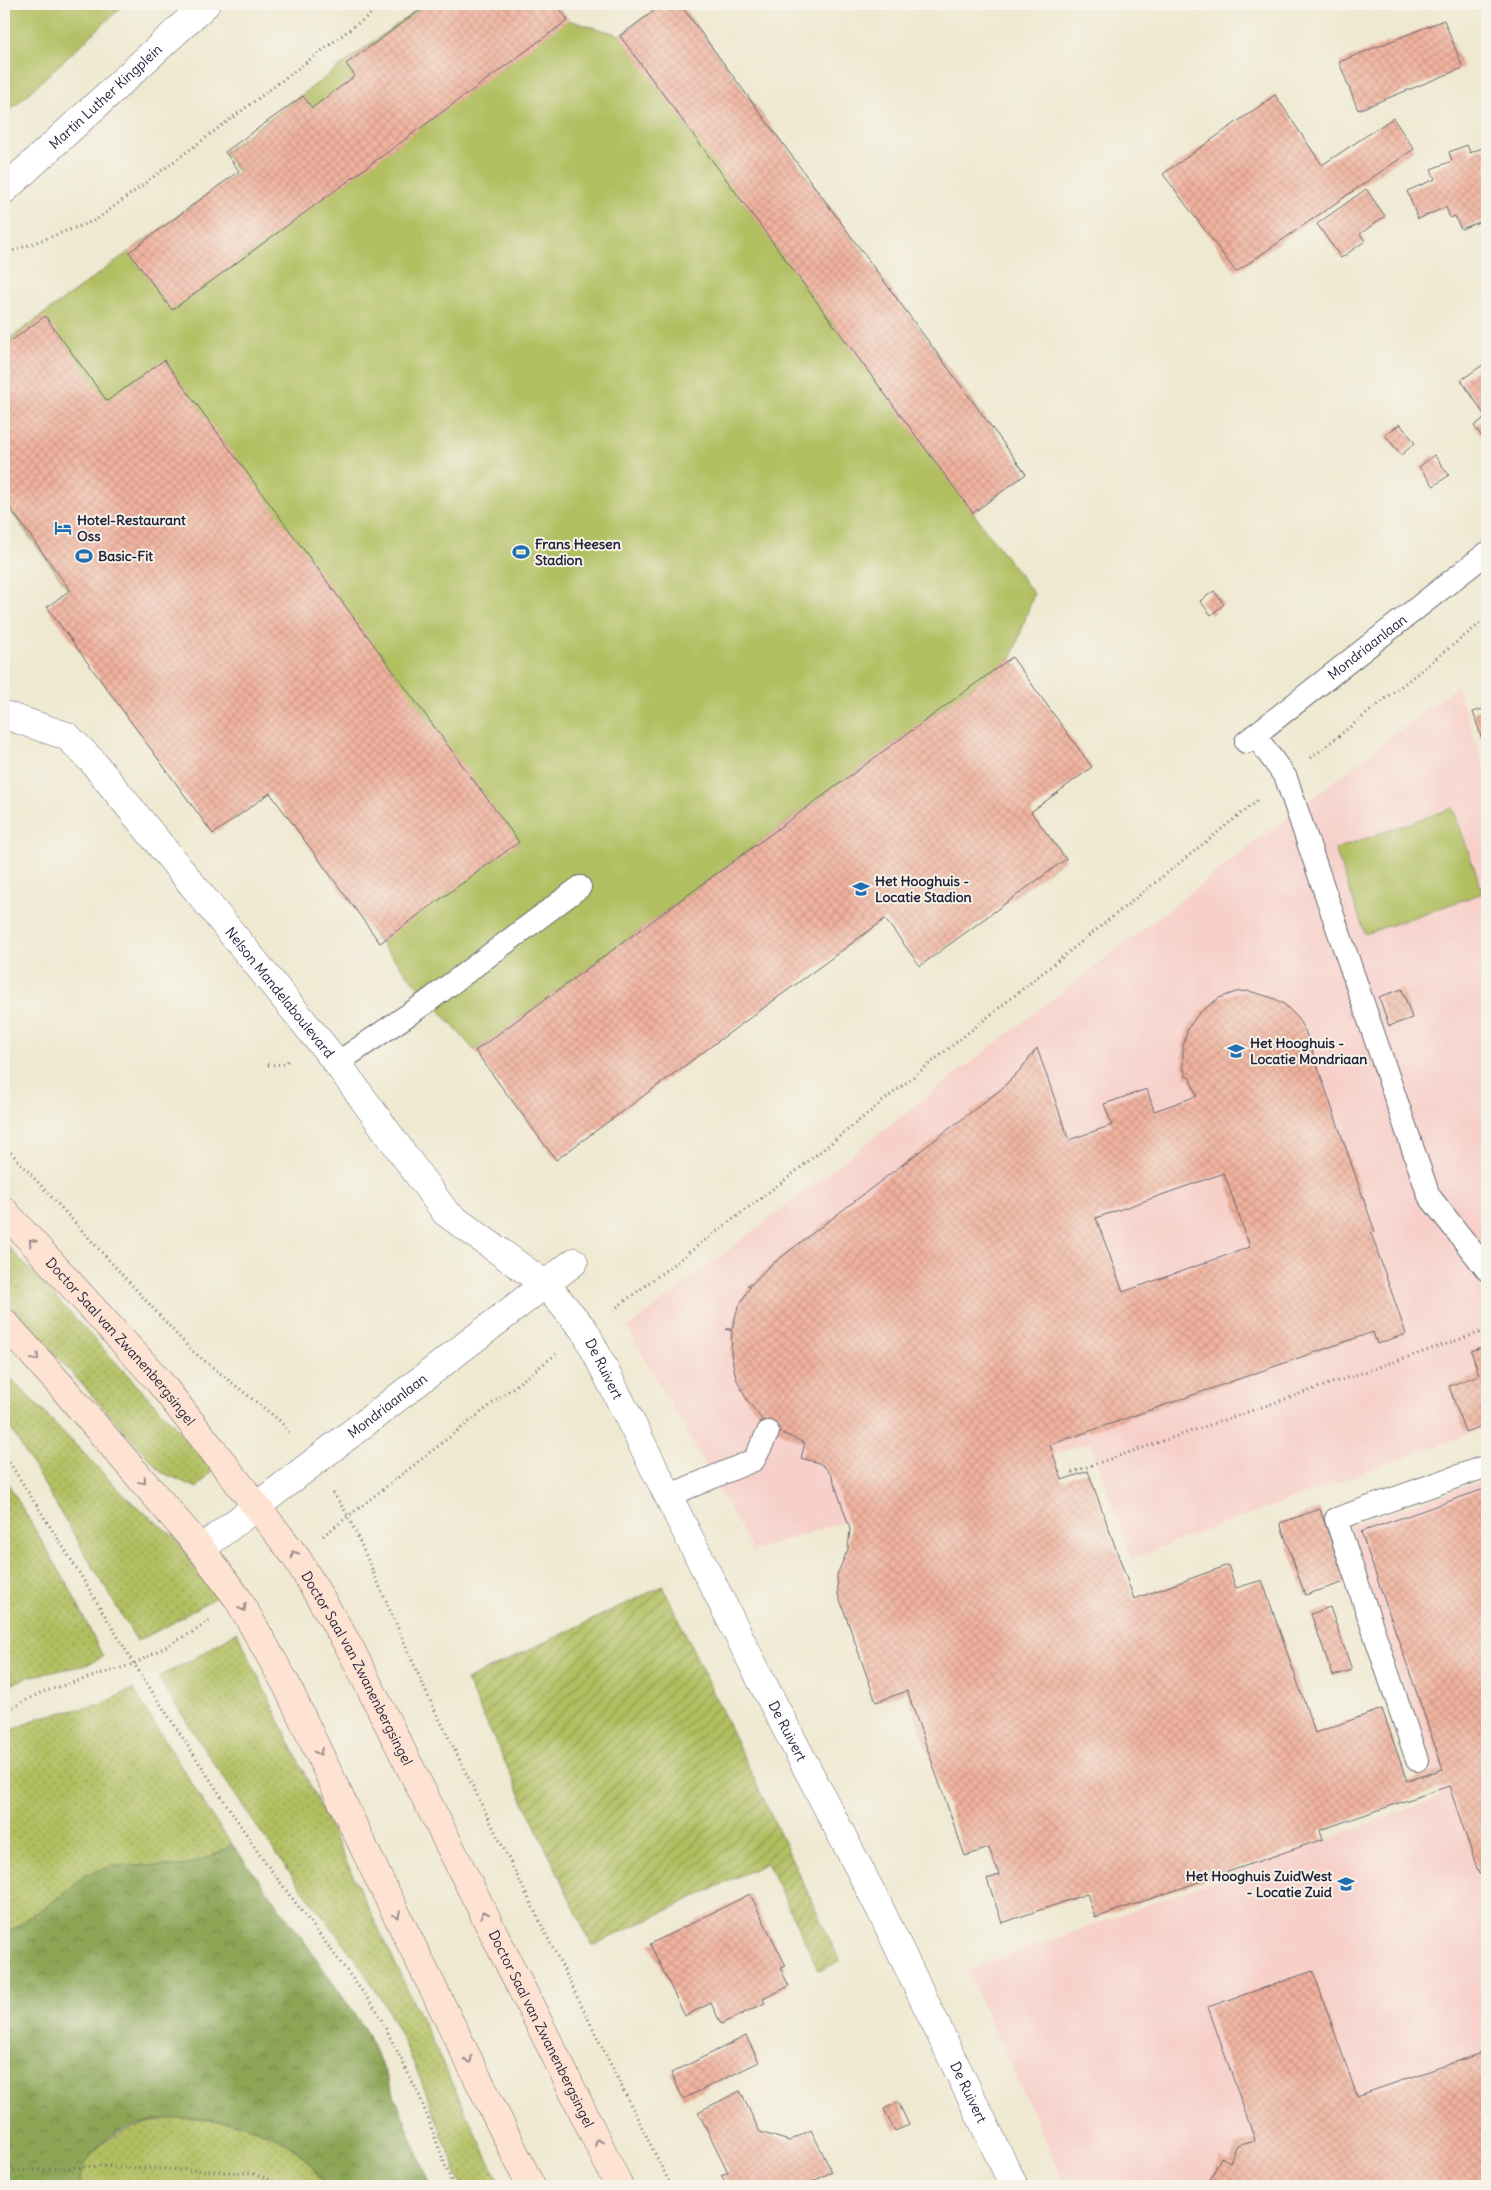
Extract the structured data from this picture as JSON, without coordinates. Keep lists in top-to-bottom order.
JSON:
{
  "streets": {
    "main road": ["Doctor Saal van Zwanenbergsingel"],
    "street": [
      "Martin Luther Kingplein",
      "Mondriaanlaan",
      "Nelson Mandelaboulevard",
      "De Ruivert"
    ]
  },
  "crossings": [
    ["Mondriaanlaan", "Nelson Mandelaboulevard"],
    ["Mondriaanlaan", "Doctor Saal van Zwanenbergsingel"],
    ["Mondriaanlaan", "De Ruivert"],
    ["Nelson Mandelaboulevard", "De Ruivert"]
  ],
  "places": {
    "hotel": ["Hotel-Restaurant Oss"],
    "sports": ["Frans Heesen Stadion", "Basic-Fit"],
    "school or university": ["Het Hooghuis - Locatie Stadion", "Het Hooghuis - Locatie Mondriaan", "Het Hooghuis ZuidWest - Locatie Zuid"]
  }
}
